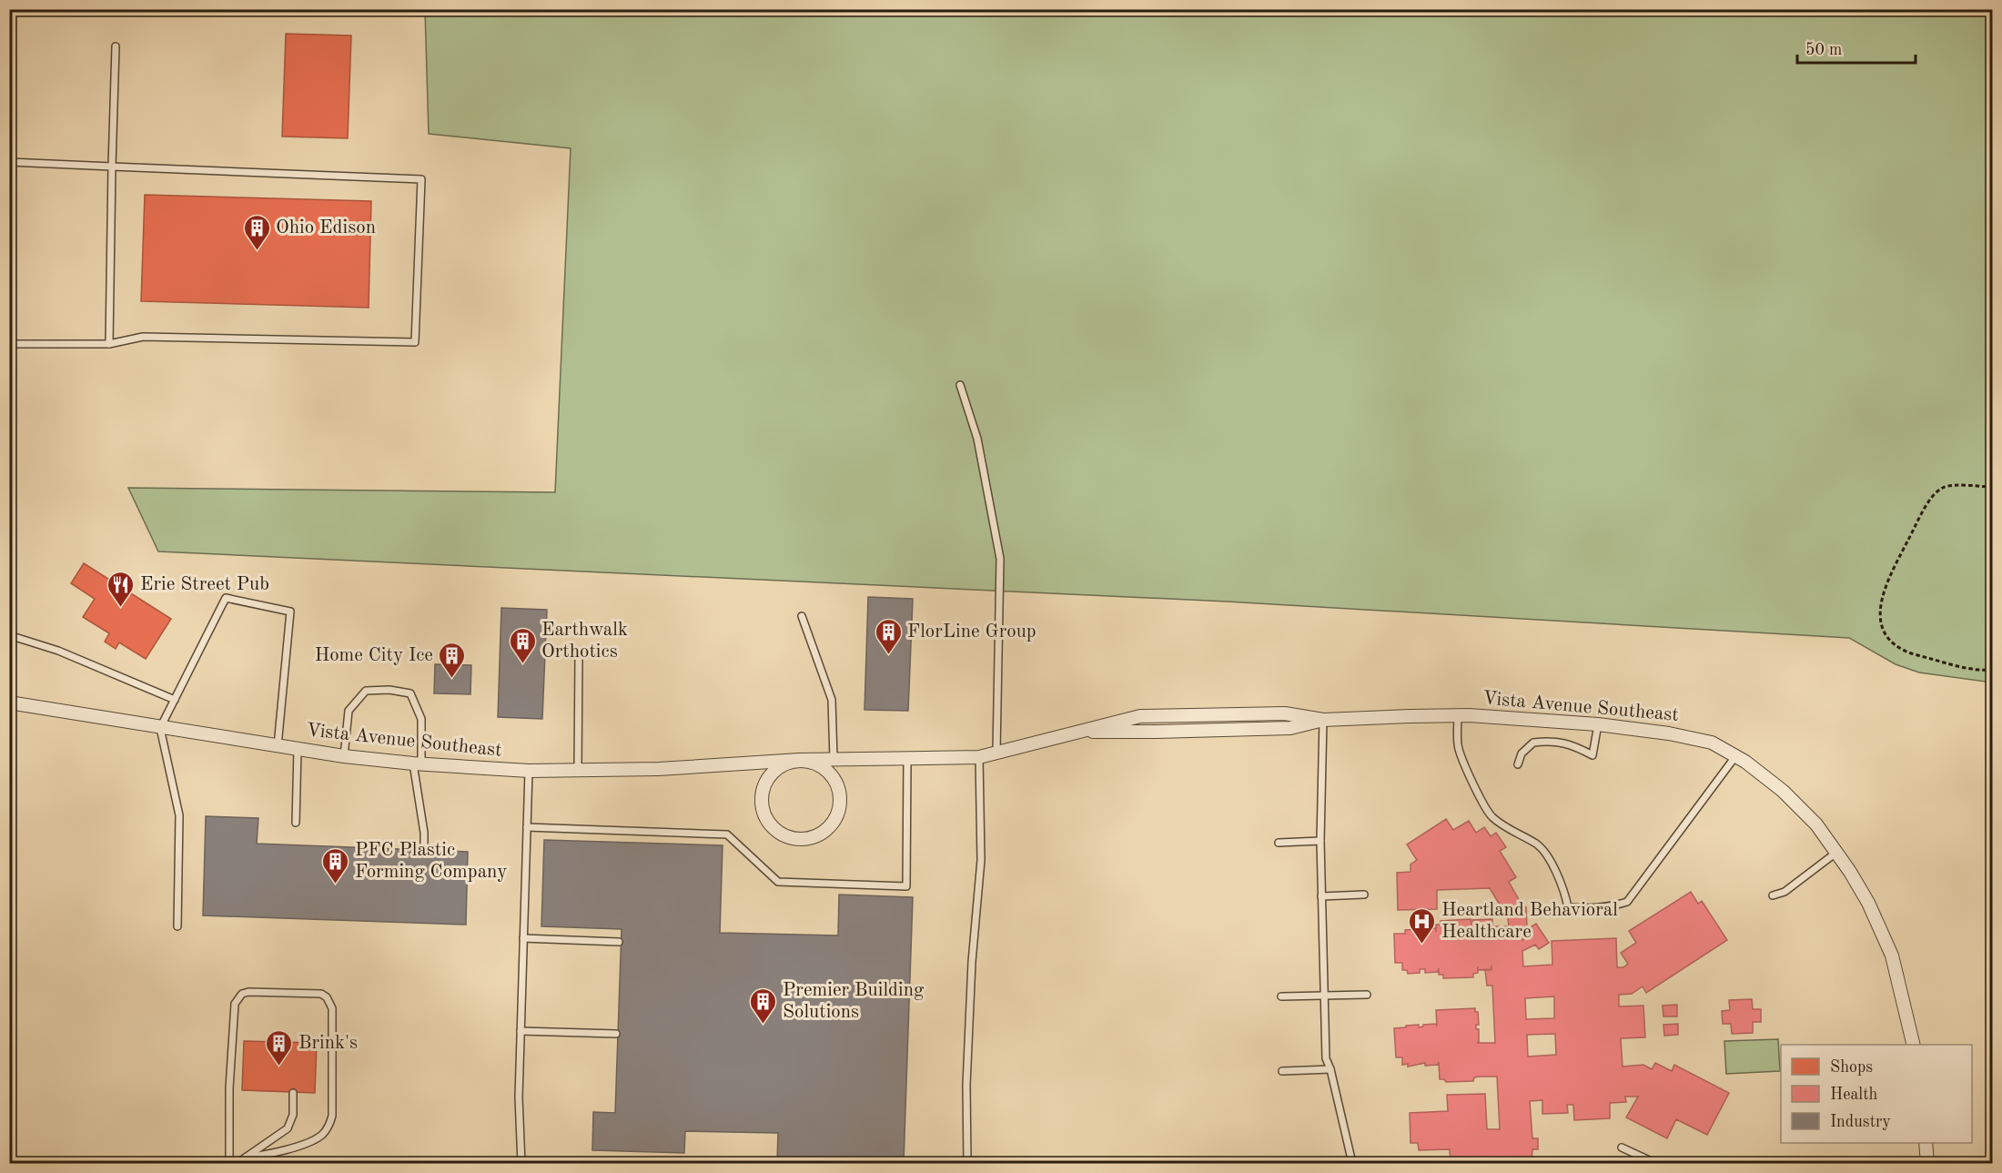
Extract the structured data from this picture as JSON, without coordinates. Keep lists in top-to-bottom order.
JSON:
{
  "streets": {
    "street": ["Vista Avenue Southeast"]
  },
  "places": {
    "building": [
      "Ohio Edison",
      "FlorLine Group",
      "Earthwalk Orthotics",
      "Home City Ice",
      "PFC Plastic Forming Company",
      "Premier Building Solutions",
      "Brink's"
    ],
    "restaurant": ["Erie Street Pub"],
    "hospital": ["Heartland Behavioral Healthcare"]
  },
  "legend": ["Shops", "Health", "Industry"],
  "scale_bar": "50 m"
}
